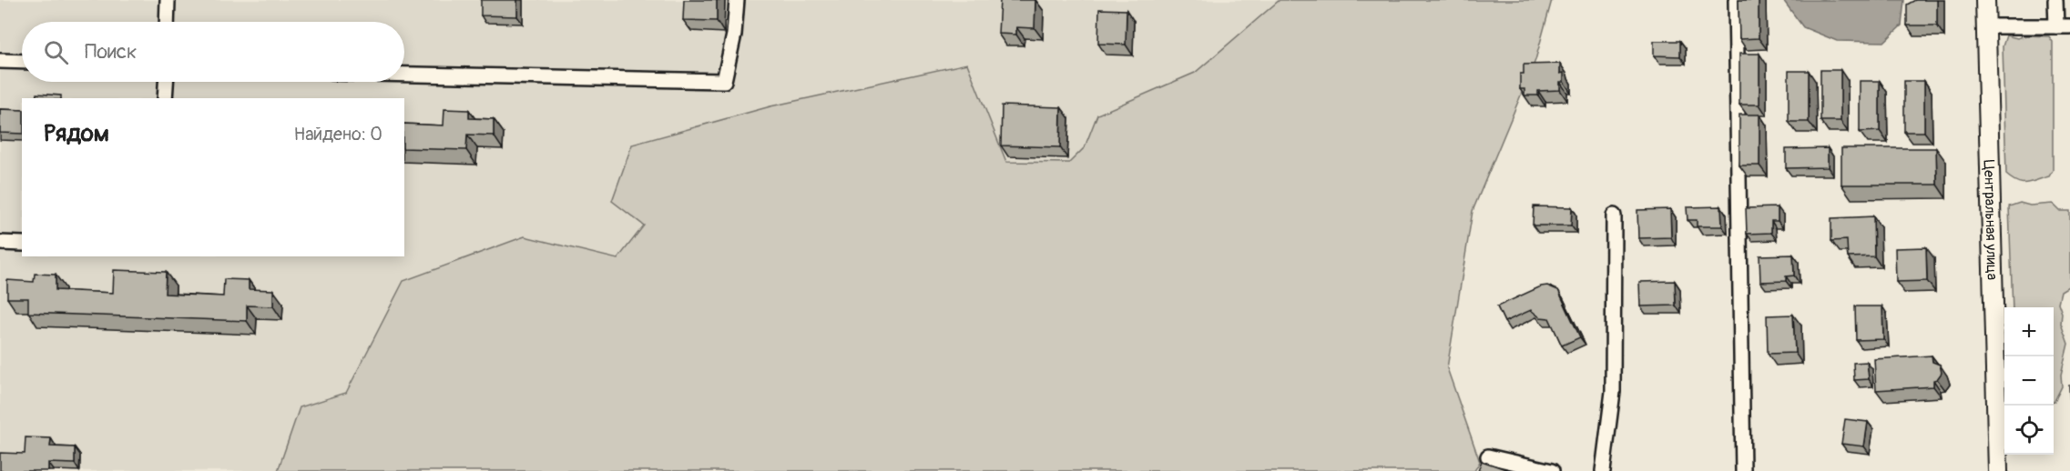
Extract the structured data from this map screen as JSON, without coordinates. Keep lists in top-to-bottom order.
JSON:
{
  "streets": {
    "main road": ["Центральная улица"]
  },
  "page": {
    "search": "Поиск",
    "heading": ["Рядом", "Найдено: 0"],
    "map_buttons": ["+", "−"]
  }
}
